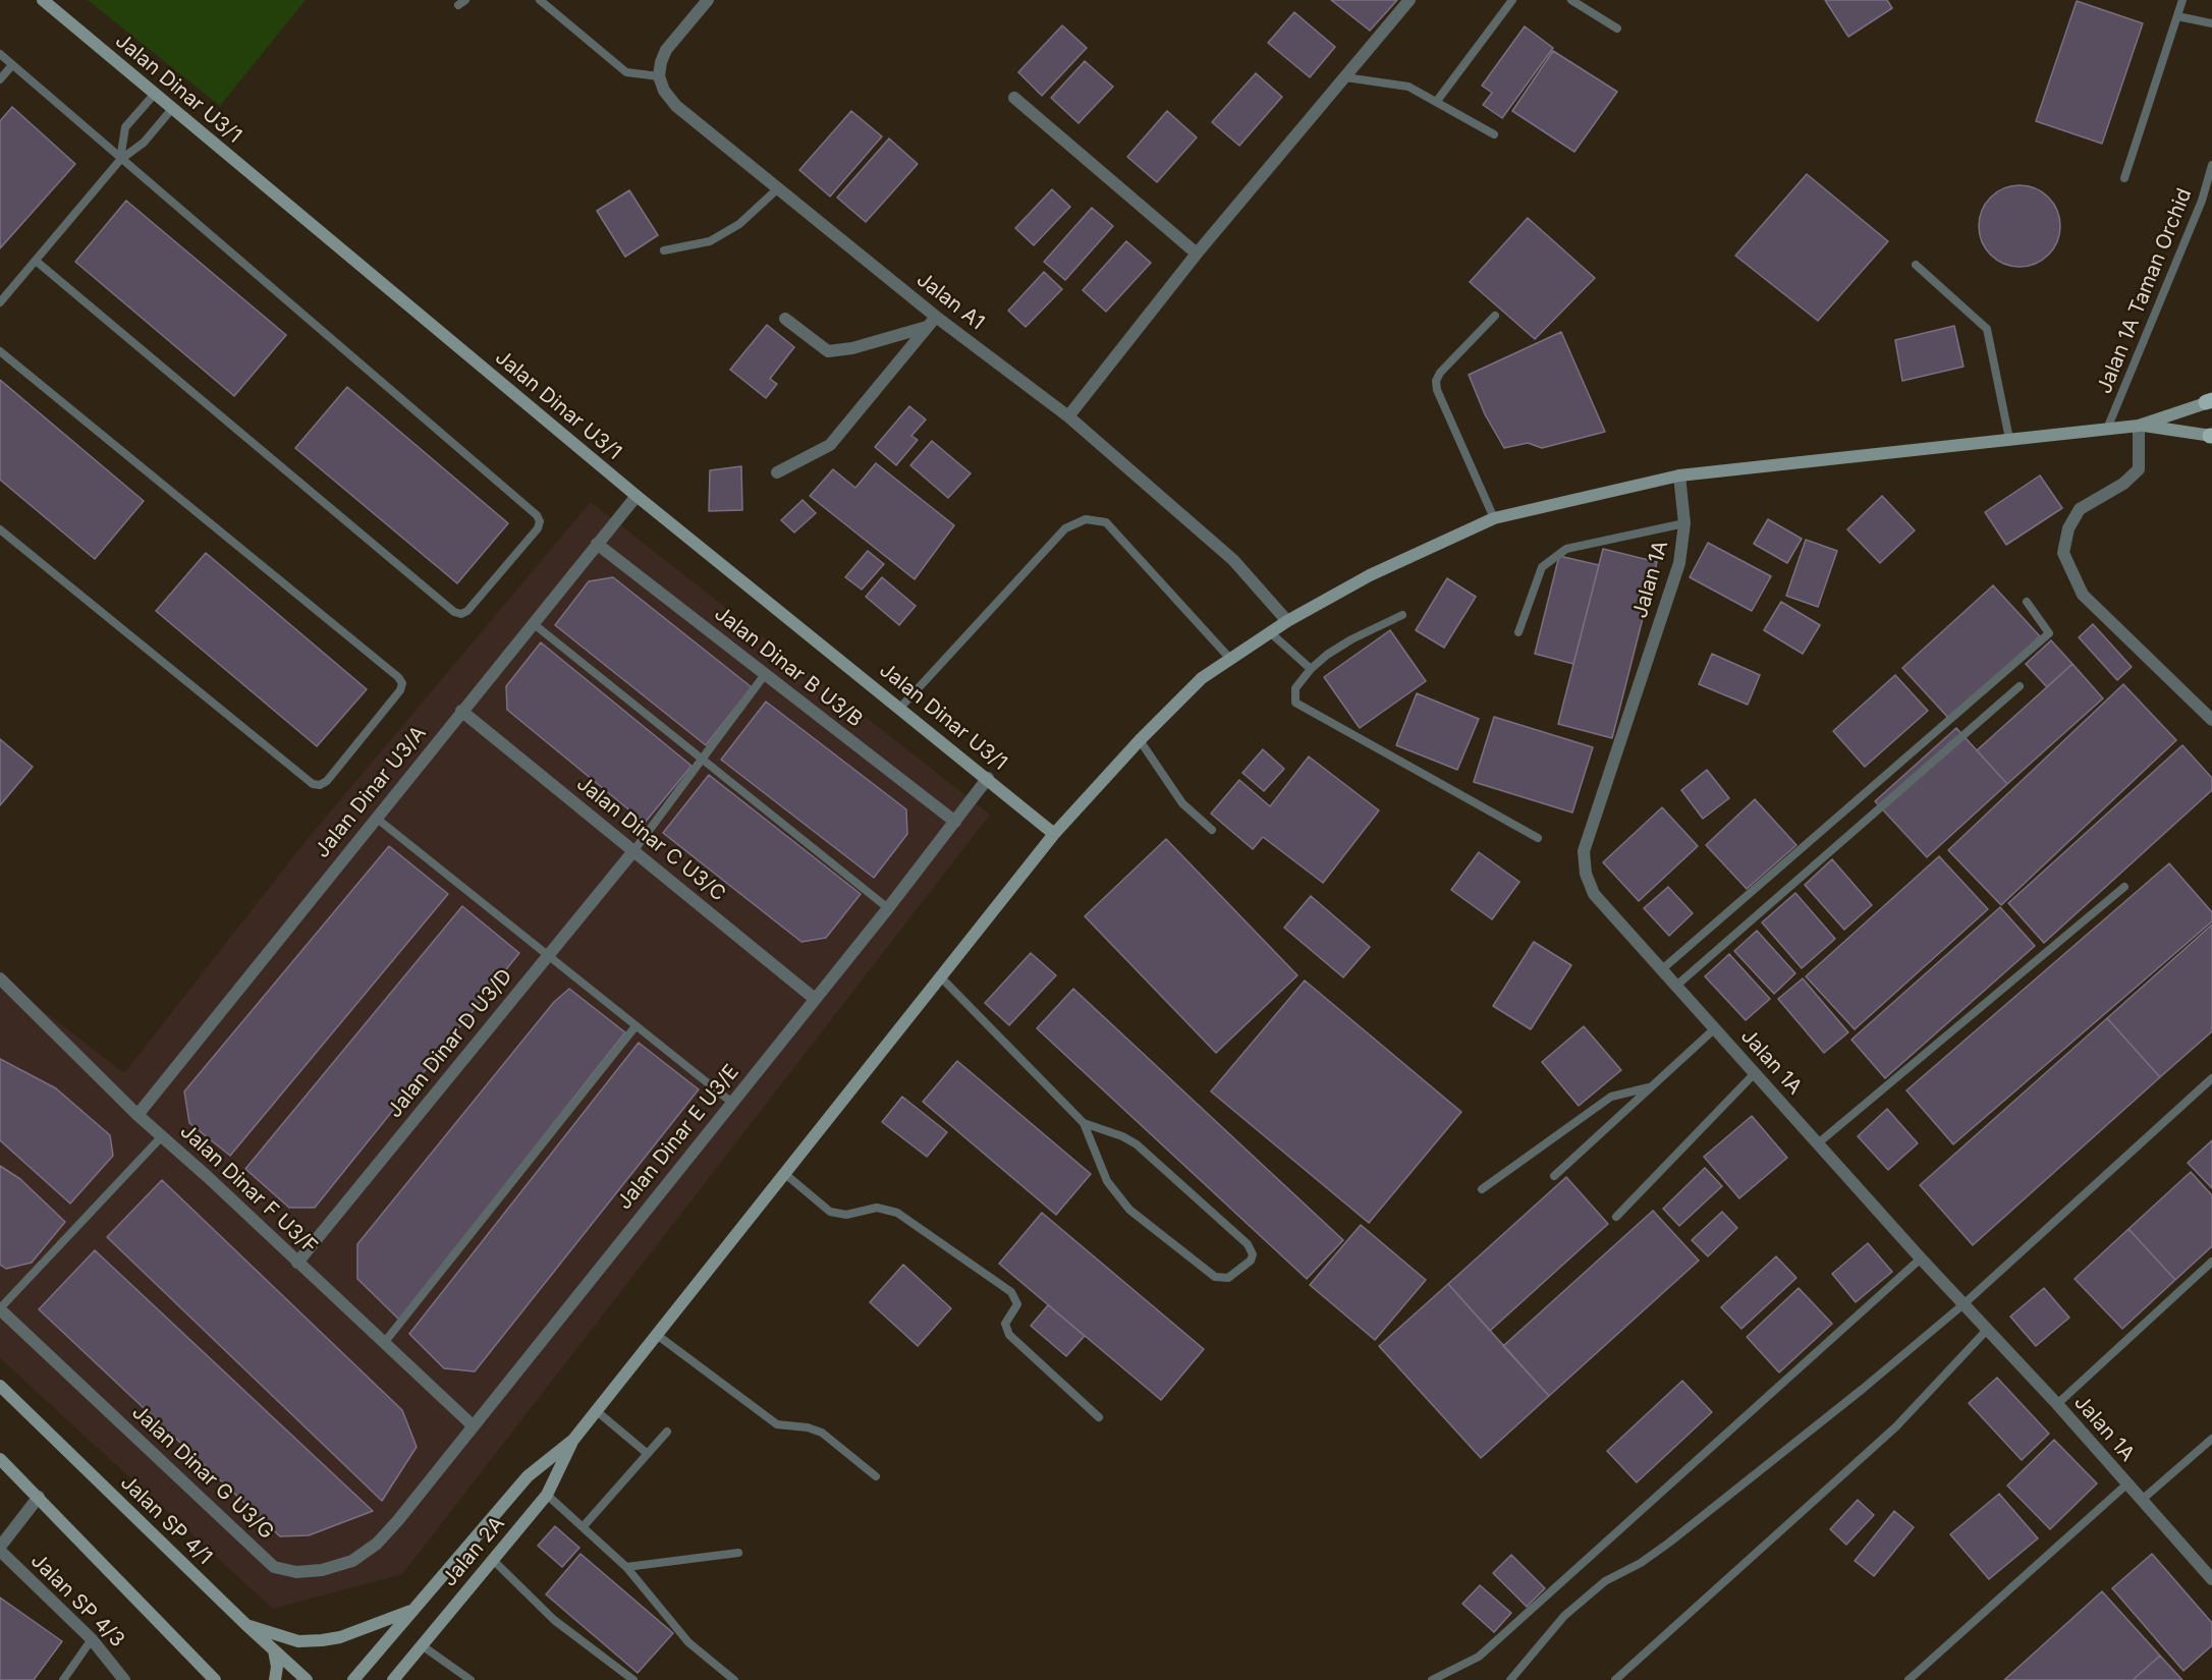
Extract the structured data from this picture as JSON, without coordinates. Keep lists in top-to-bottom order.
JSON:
{
  "streets": {
    "street": [
      "Jalan Dinar U3/1",
      "Jalan A1",
      "Jalan 1A",
      "Jalan Dinar B U3/B",
      "Jalan Dinar U3/A",
      "Jalan Dinar C U3/C",
      "Jalan Dinar D U3/D",
      "Jalan Dinar E U3/E",
      "Jalan Dinar F U3/F",
      "Jalan Dinar G U3/G",
      "Jalan SP 4/1",
      "Jalan 2A",
      "Jalan SP 4/3"
    ],
    "lane": ["Jalan 1A Taman Orchid"]
  },
  "crossings": [
    ["Jalan Dinar U3/1", "Jalan Dinar U3/A"],
    ["Jalan Dinar U3/1", "Jalan Dinar E U3/E"],
    ["Jalan Dinar B U3/B", "Jalan Dinar U3/A"],
    ["Jalan Dinar B U3/B", "Jalan Dinar E U3/E"],
    ["Jalan Dinar U3/A", "Jalan Dinar C U3/C"],
    ["Jalan Dinar U3/A", "Jalan Dinar F U3/F"],
    ["Jalan Dinar C U3/C", "Jalan Dinar D U3/D"],
    ["Jalan Dinar C U3/C", "Jalan Dinar E U3/E"],
    ["Jalan Dinar D U3/D", "Jalan Dinar F U3/F"],
    ["Jalan Dinar E U3/E", "Jalan Dinar F U3/F"],
    ["Jalan Dinar E U3/E", "Jalan Dinar G U3/G"]
  ]
}
